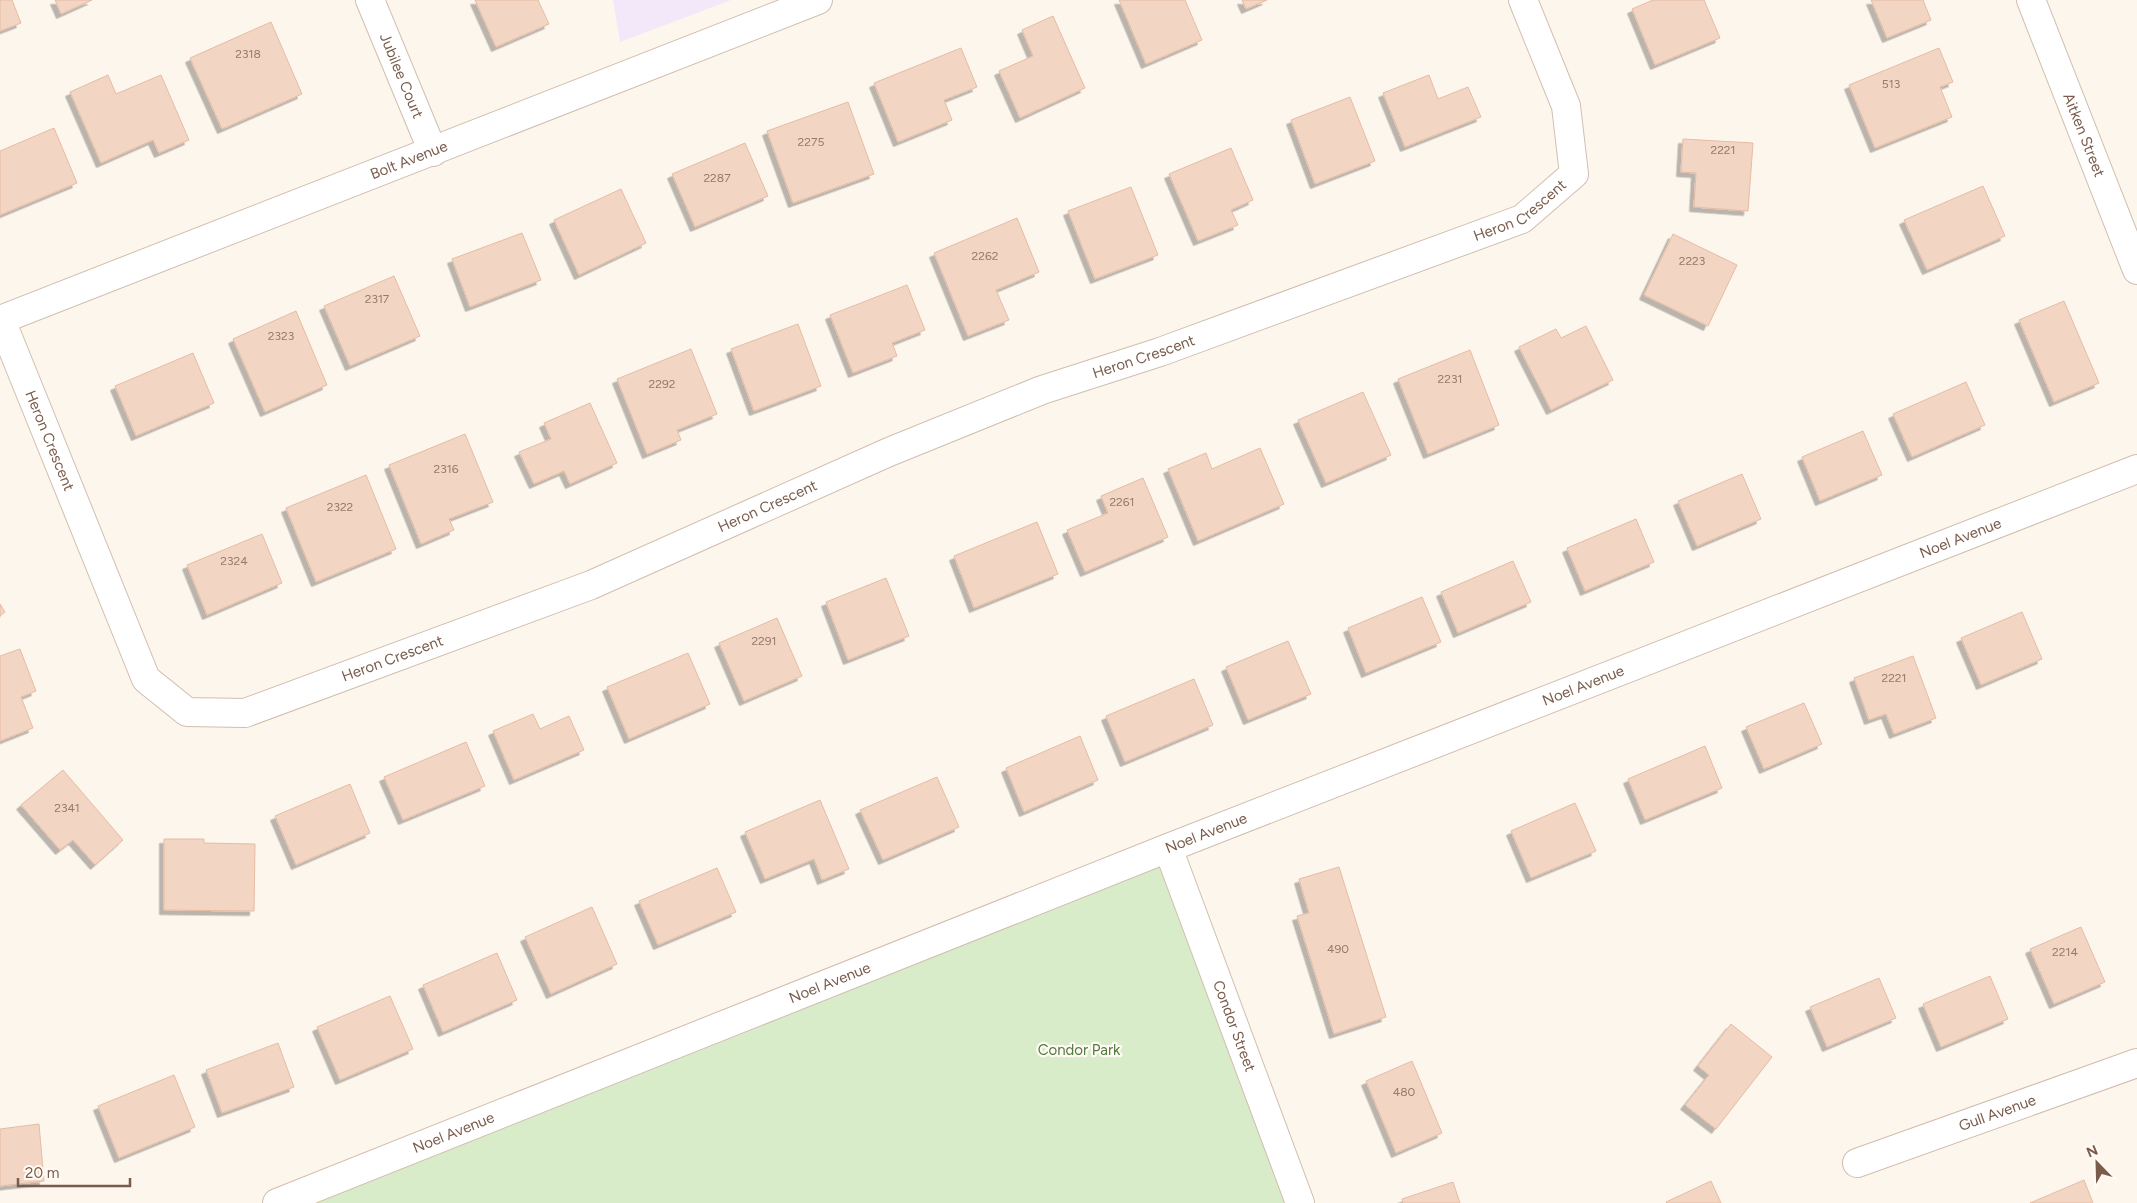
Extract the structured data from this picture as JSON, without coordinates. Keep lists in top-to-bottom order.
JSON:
{
  "streets": {
    "street": [
      "Jubilee Court",
      "Aitken Street",
      "Bolt Avenue",
      "Heron Crescent",
      "Noel Avenue",
      "Condor Street",
      "Gull Avenue"
    ]
  },
  "crossings": [
    ["Jubilee Court", "Bolt Avenue"],
    ["Bolt Avenue", "Heron Crescent"],
    ["Noel Avenue", "Condor Street"]
  ],
  "parks": ["Condor Park"],
  "house_numbers": [
    "2318",
    "513",
    "2275",
    "2221",
    "2287",
    "2262",
    "2223",
    "2317",
    "2323",
    "2231",
    "2292",
    "2316",
    "2261",
    "2322",
    "2324",
    "2291",
    "2221",
    "2341",
    "490",
    "2214",
    "480"
  ],
  "scale_bar": "20 m",
  "north": "top left"
}
